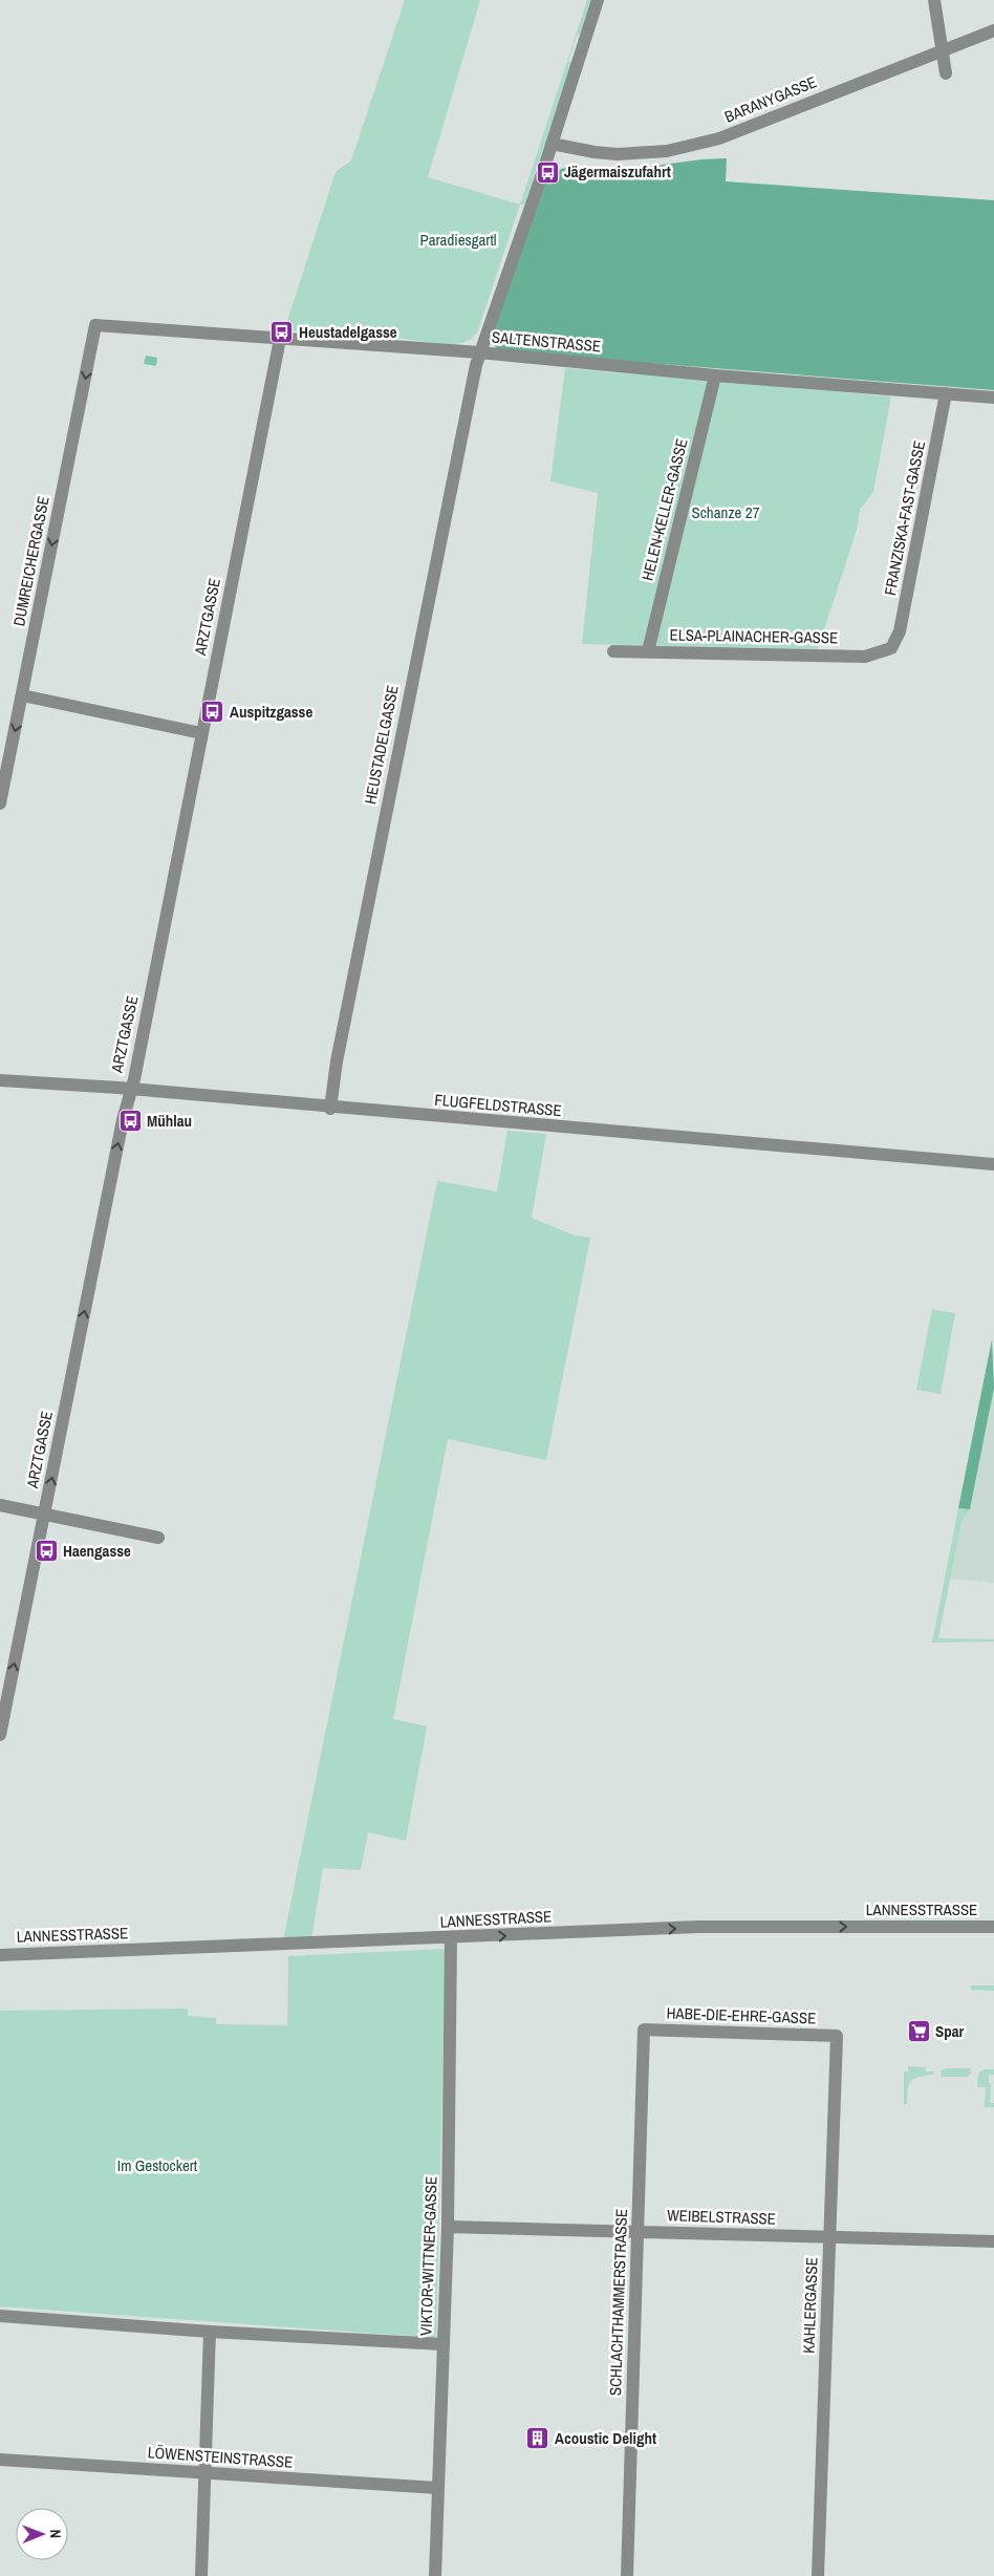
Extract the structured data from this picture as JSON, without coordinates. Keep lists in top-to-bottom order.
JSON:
{
  "streets": {
    "street": [
      "BARANYGASSE",
      "SALTENSTRASSE",
      "HELEN-KELLER-GASSE",
      "FRANZISKA-FAST-GASSE",
      "DUMREICHERGASSE",
      "ARZTGASSE",
      "ELSA-PLAINACHER-GASSE",
      "HEUSTADELGASSE",
      "FLUGFELDSTRASSE",
      "LANNESSTRASSE",
      "HABE-DIE-EHRE-GASSE",
      "WEIBELSTRASSE",
      "VIKTOR-WITTNER-GASSE",
      "SCHLACHTHAMMERSTRASSE",
      "KAHLERGASSE",
      "LÖWENSTEINSTRASSE"
    ]
  },
  "crossings": [
    ["BARANYGASSE", "HEUSTADELGASSE"],
    ["SALTENSTRASSE", "HELEN-KELLER-GASSE"],
    ["SALTENSTRASSE", "FRANZISKA-FAST-GASSE"],
    ["SALTENSTRASSE", "DUMREICHERGASSE"],
    ["SALTENSTRASSE", "ARZTGASSE"],
    ["SALTENSTRASSE", "HEUSTADELGASSE"],
    ["HELEN-KELLER-GASSE", "ELSA-PLAINACHER-GASSE"],
    ["FRANZISKA-FAST-GASSE", "ELSA-PLAINACHER-GASSE"],
    ["ARZTGASSE", "FLUGFELDSTRASSE"],
    ["HEUSTADELGASSE", "FLUGFELDSTRASSE"],
    ["LANNESSTRASSE", "VIKTOR-WITTNER-GASSE"],
    ["HABE-DIE-EHRE-GASSE", "SCHLACHTHAMMERSTRASSE"],
    ["HABE-DIE-EHRE-GASSE", "KAHLERGASSE"],
    ["WEIBELSTRASSE", "VIKTOR-WITTNER-GASSE"],
    ["WEIBELSTRASSE", "SCHLACHTHAMMERSTRASSE"],
    ["WEIBELSTRASSE", "KAHLERGASSE"],
    ["VIKTOR-WITTNER-GASSE", "LÖWENSTEINSTRASSE"]
  ],
  "one_way": ["DUMREICHERGASSE", "ARZTGASSE", "LANNESSTRASSE"],
  "parks": ["Paradiesgartl", "Schanze 27", "Im Gestockert"],
  "places": {
    "bus stop": [
      "Jägermaiszufahrt",
      "Heustadelgasse",
      "Auspitzgasse",
      "Mühlau",
      "Haengasse"
    ],
    "supermarket": ["Spar"],
    "building": ["Acoustic Delight"]
  },
  "north": "right"
}
